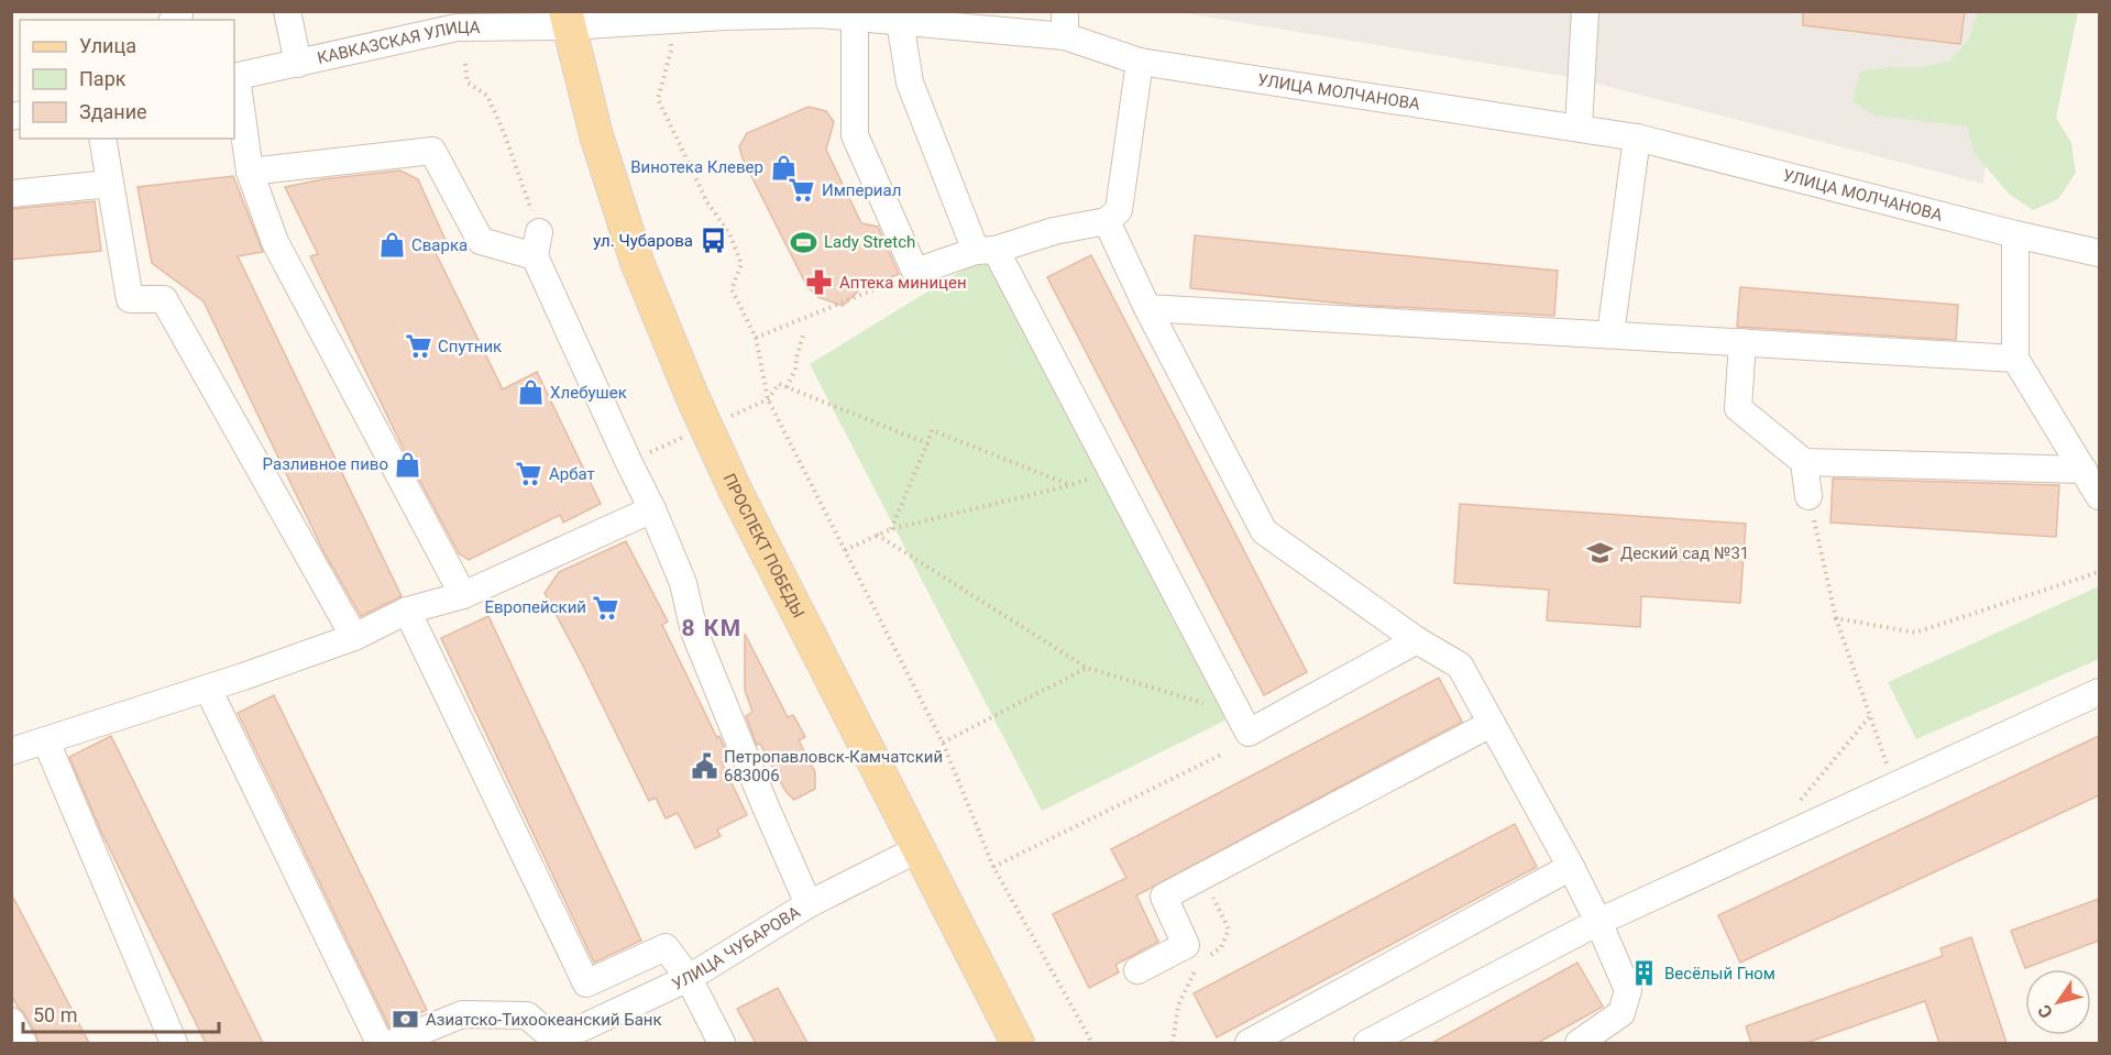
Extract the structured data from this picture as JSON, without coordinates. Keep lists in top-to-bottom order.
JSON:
{
  "streets": {
    "main road": ["ПРОСПЕКТ ПОБЕДЫ"],
    "street": ["КАВКАЗСКАЯ УЛИЦА", "УЛИЦА МОЛЧАНОВА", "УЛИЦА ЧУБАРОВА"]
  },
  "crossings": [
    ["КАВКАЗСКАЯ УЛИЦА", "УЛИЦА МОЛЧАНОВА"],
    ["КАВКАЗСКАЯ УЛИЦА", "ПРОСПЕКТ ПОБЕДЫ"],
    ["УЛИЦА МОЛЧАНОВА", "ПРОСПЕКТ ПОБЕДЫ"],
    ["ПРОСПЕКТ ПОБЕДЫ", "УЛИЦА ЧУБАРОВА"]
  ],
  "districts": ["8 КМ"],
  "places": {
    "shop": [
      "Винотека Клевер",
      "Сварка",
      "Хлебушек",
      "Разливное пиво"
    ],
    "supermarket": [
      "Империал",
      "Спутник",
      "Арбат",
      "Европейский"
    ],
    "bus stop": ["ул. Чубарова"],
    "sports": ["Lady Stretch"],
    "pharmacy": ["Аптека миницен"],
    "school or university": ["Деский сад №31"],
    "public building": ["Петропавловск-Камчатский 683006"],
    "building": ["Весёлый Гном"],
    "bank": ["Азиатско-Тихоокеанский Банк"]
  },
  "legend": ["Улица", "Парк", "Здание"],
  "scale_bar": "50 m",
  "north": "bottom left"
}
